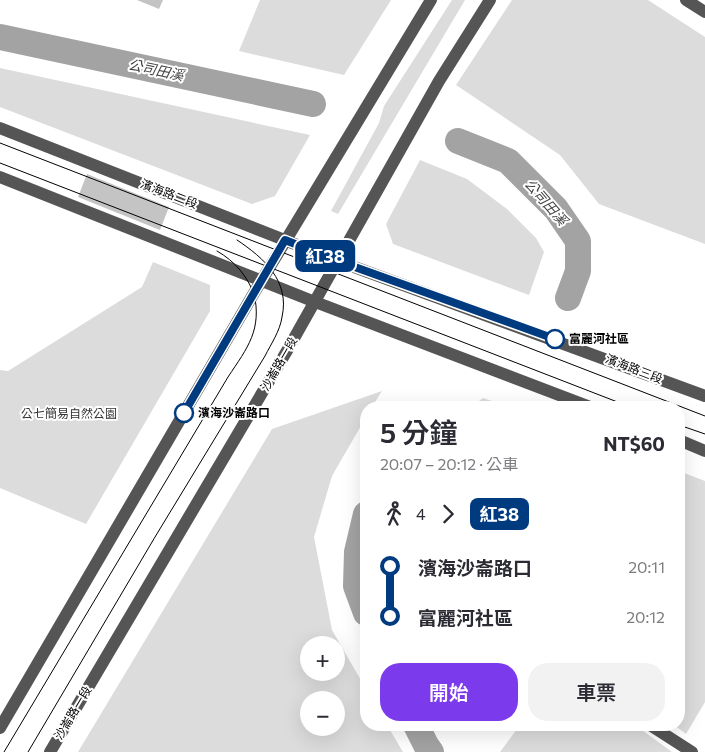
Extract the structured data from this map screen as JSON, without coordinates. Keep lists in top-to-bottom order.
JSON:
{
  "streets": {
    "street": ["濱海路二段", "沙崙路一段", "濱海路三段"]
  },
  "crossings": [
    ["濱海路二段", "沙崙路一段"],
    ["濱海路二段", "濱海路三段"],
    ["沙崙路一段", "濱海路三段"]
  ],
  "water": ["公司田溪"],
  "parks": ["公七簡易自然公園"],
  "places": ["富麗河社區", "濱海沙崙路口"],
  "lines": ["bus line 紅38"],
  "page": {
    "on_map": "紅38",
    "heading": ["5 分鐘", "20:07 – 20:12 · 公車", "NT$60"],
    "legs": ["4", "紅38"],
    "list": [
      {
        "name": "濱海沙崙路口",
        "value": "20:11"
      },
      {
        "name": "富麗河社區",
        "value": "20:12"
      }
    ],
    "map_buttons": ["+", "−"],
    "buttons": ["開始", "車票"]
  }
}
